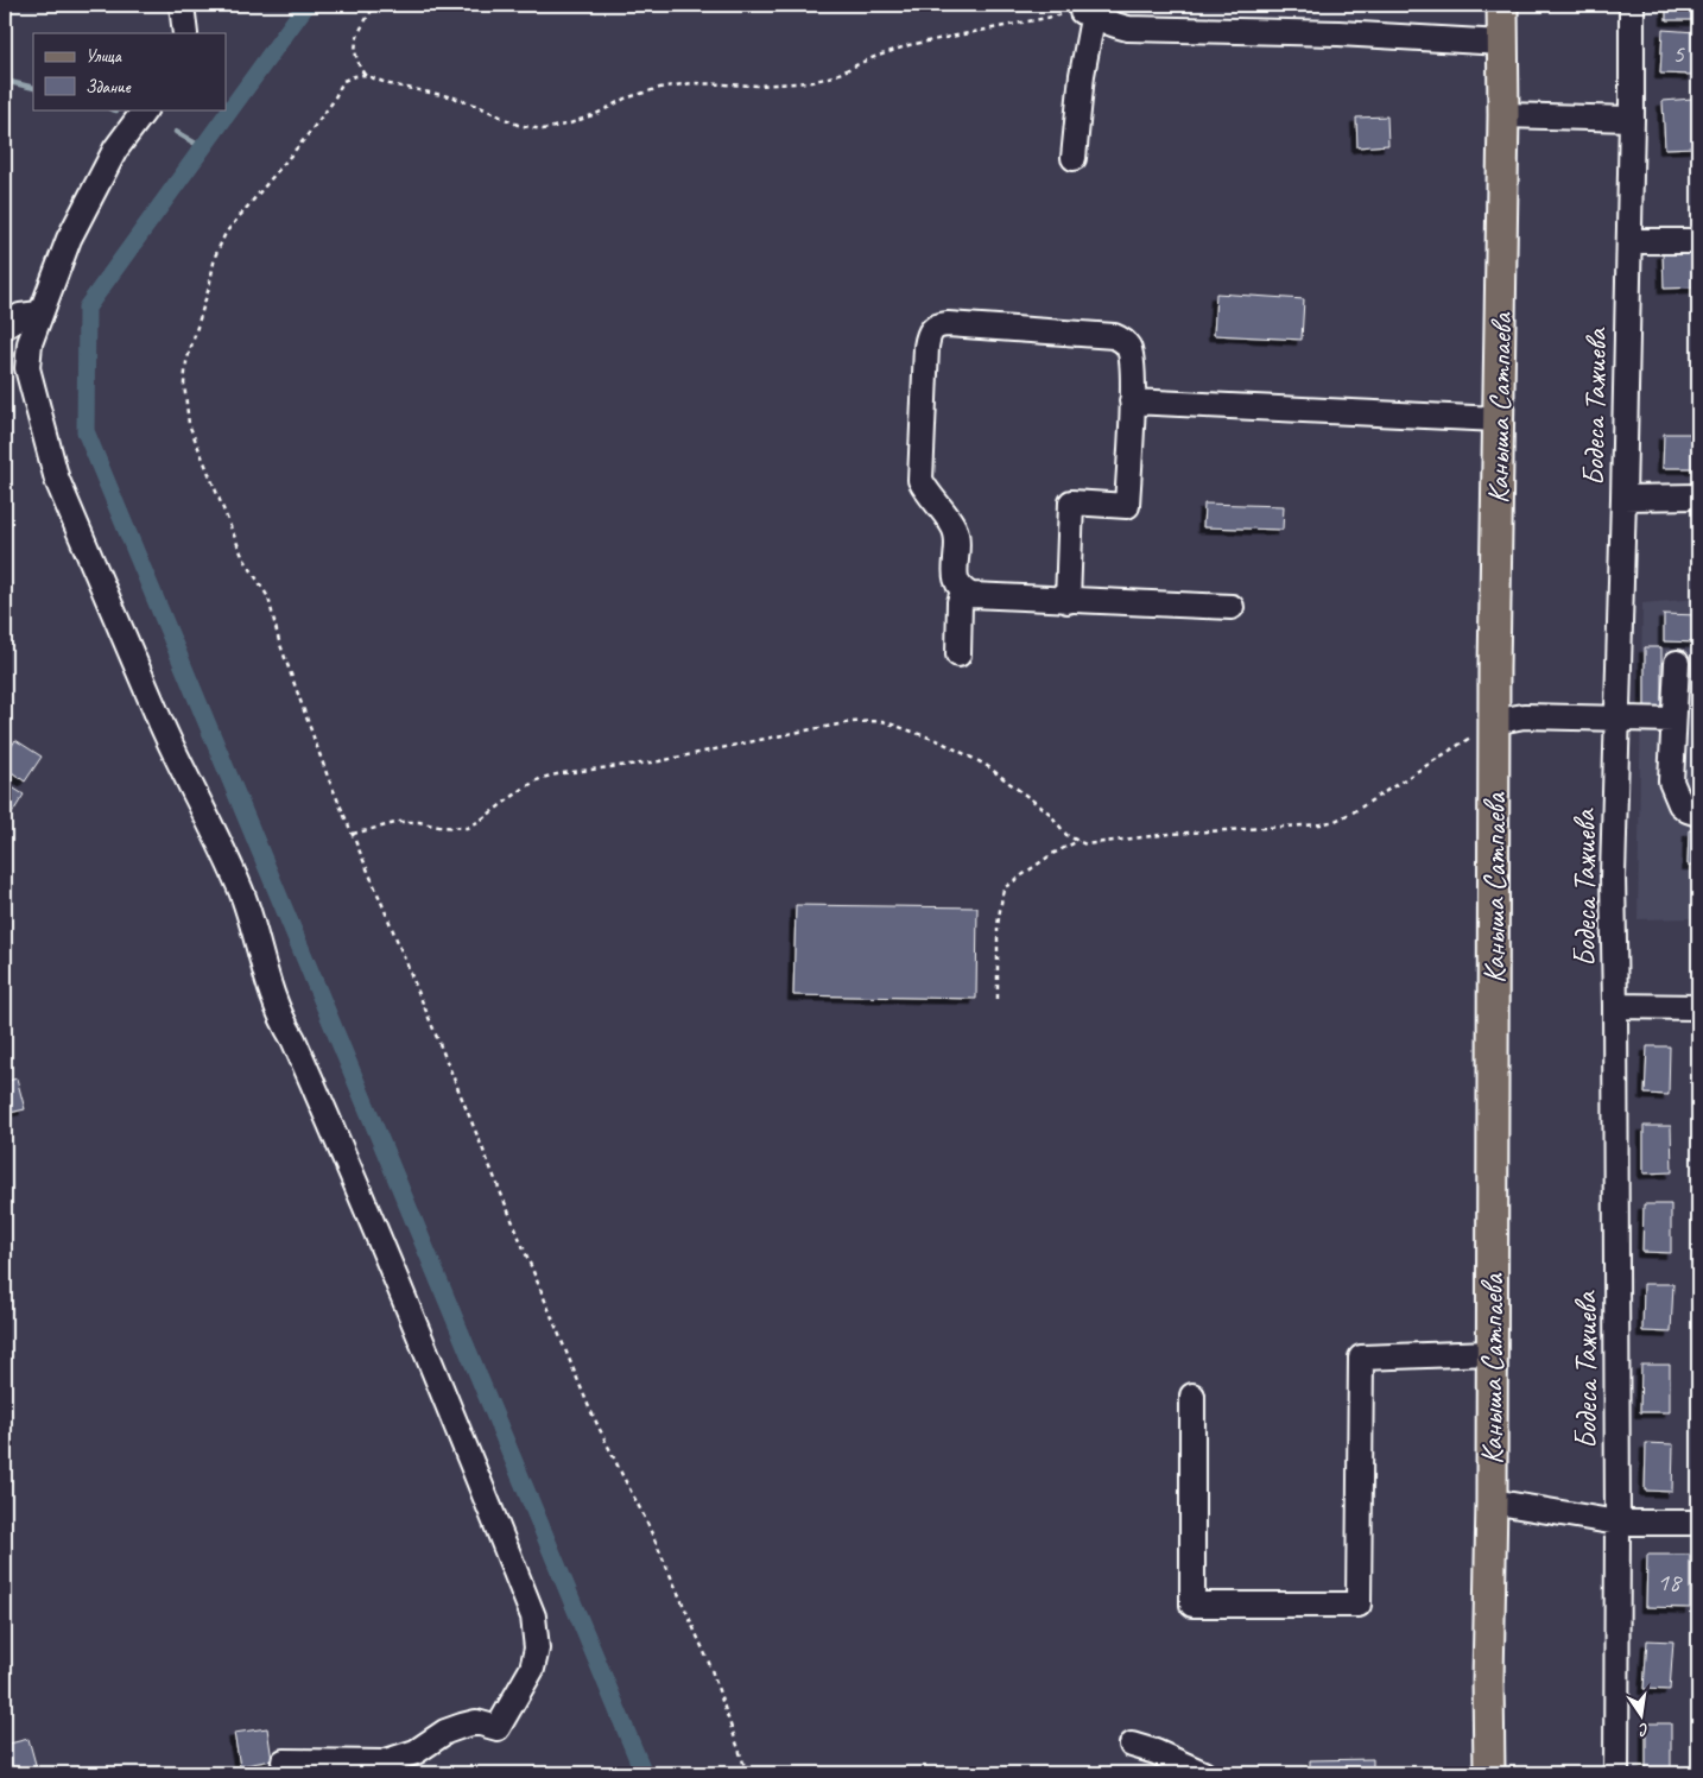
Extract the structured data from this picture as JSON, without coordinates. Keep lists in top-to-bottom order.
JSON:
{
  "streets": {
    "main road": ["Каныша Сатпаева"],
    "street": ["Бодеса Тажиева"]
  },
  "house_numbers": ["5", "18"],
  "legend": ["Улица", "Здание"],
  "north": "bottom"
}
